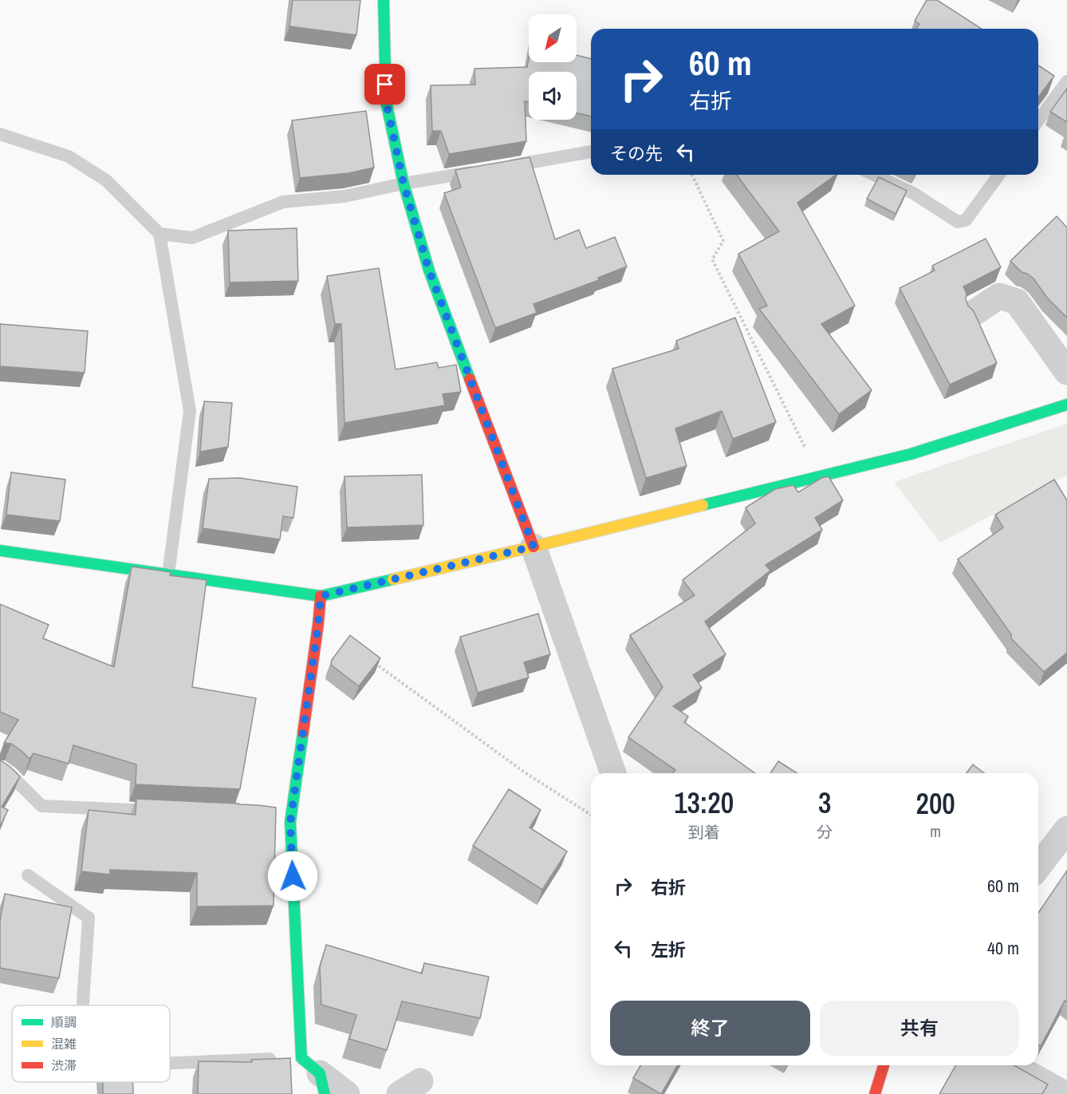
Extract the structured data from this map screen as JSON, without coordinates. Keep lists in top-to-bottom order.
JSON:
{
  "legend": ["順調", "混雑", "渋滞"],
  "north": "bottom left",
  "page": {
    "turn": ["60 m", "右折"],
    "then": "その先",
    "eta": [
      "13:20",
      "到着",
      "3",
      "分",
      "200",
      "m"
    ],
    "list": [
      {
        "name": "右折",
        "value": "60 m"
      },
      {
        "name": "左折",
        "value": "40 m"
      }
    ],
    "buttons": ["終了", "共有"]
  }
}
